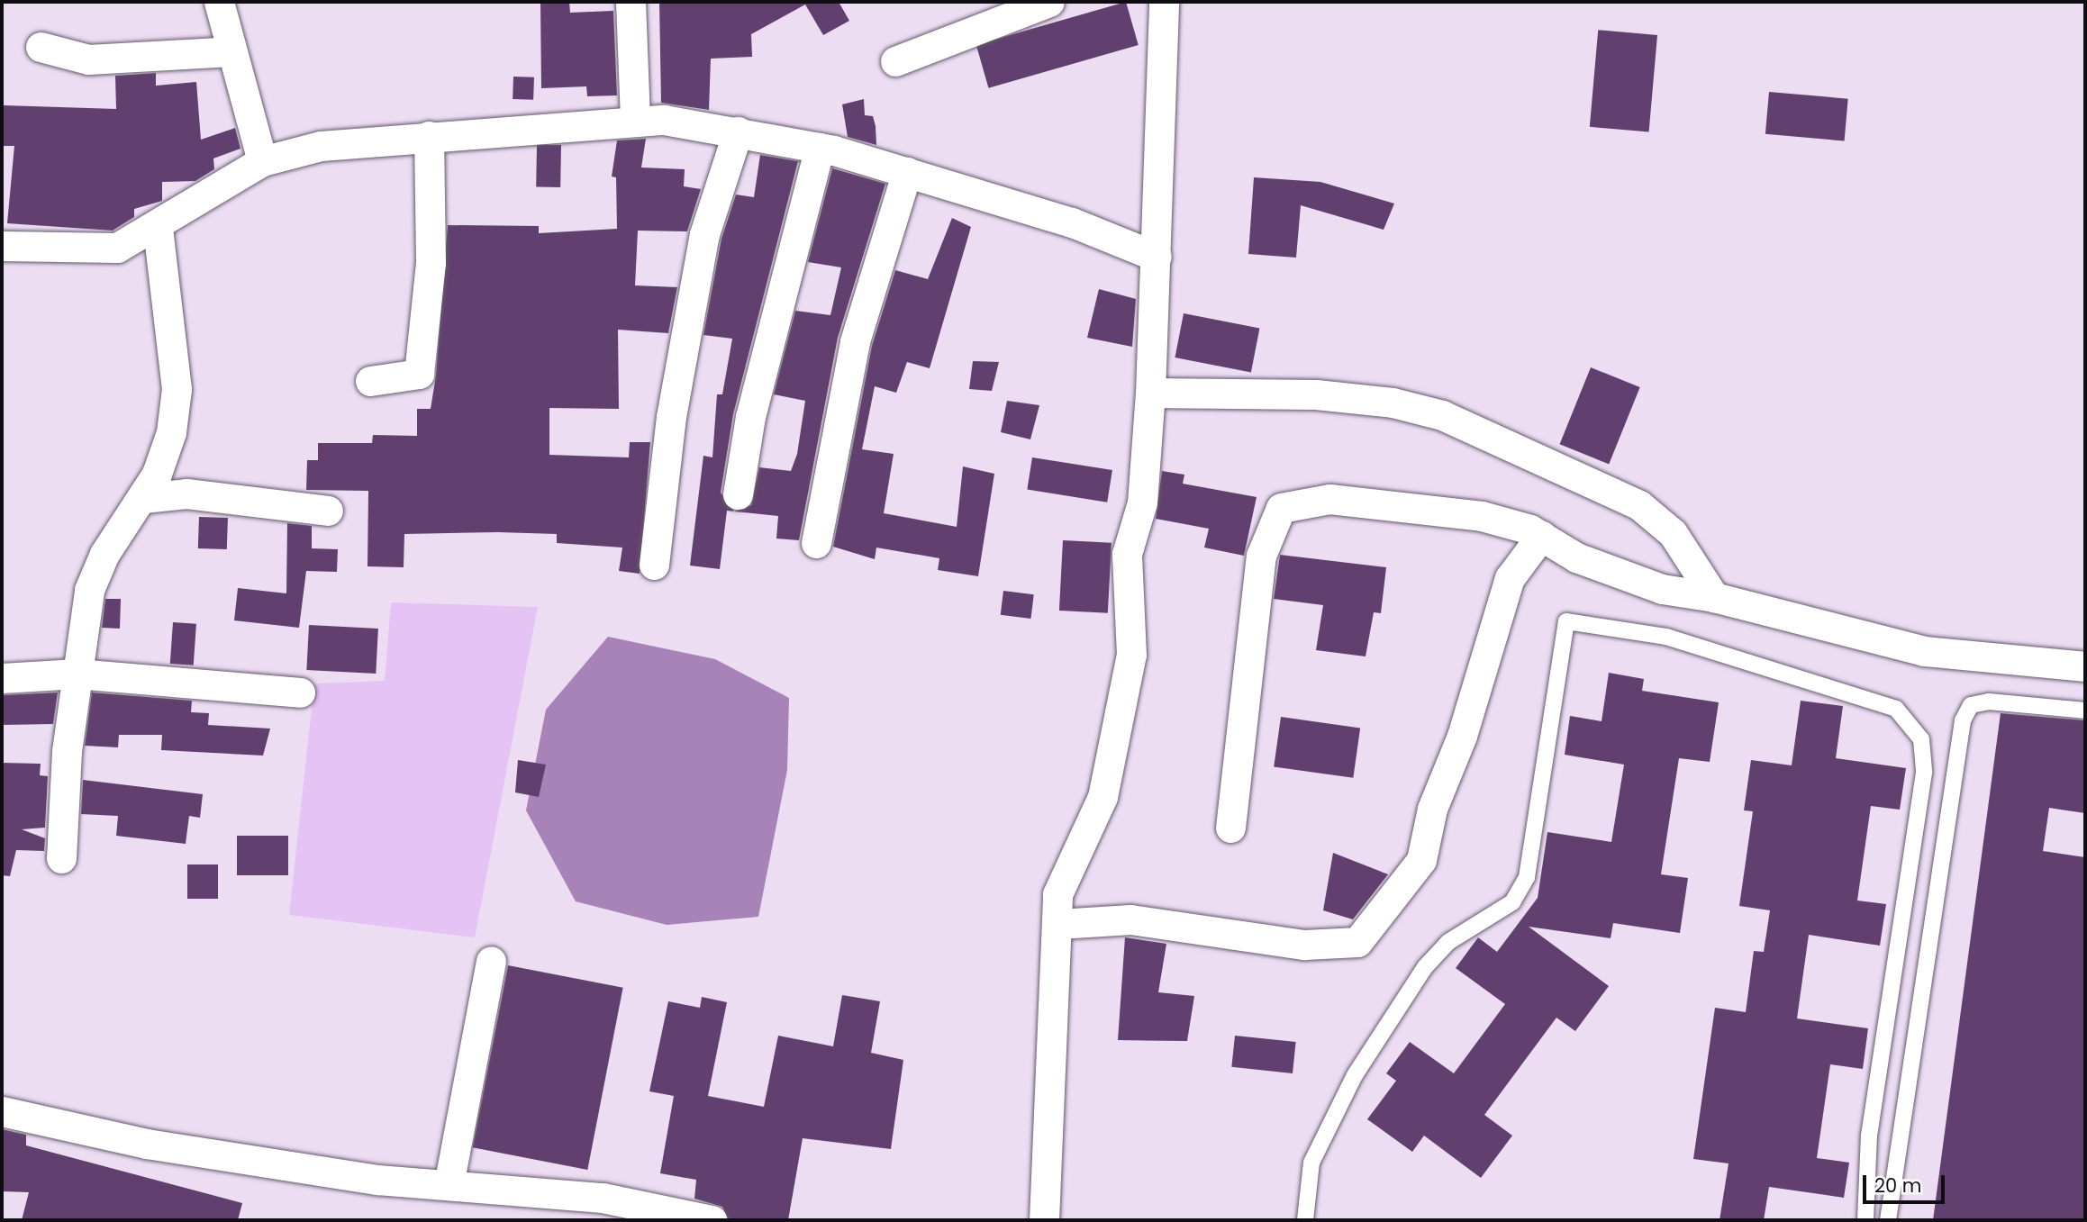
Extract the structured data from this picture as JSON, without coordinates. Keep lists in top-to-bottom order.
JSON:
{
  "scale_bar": "20 m"
}
